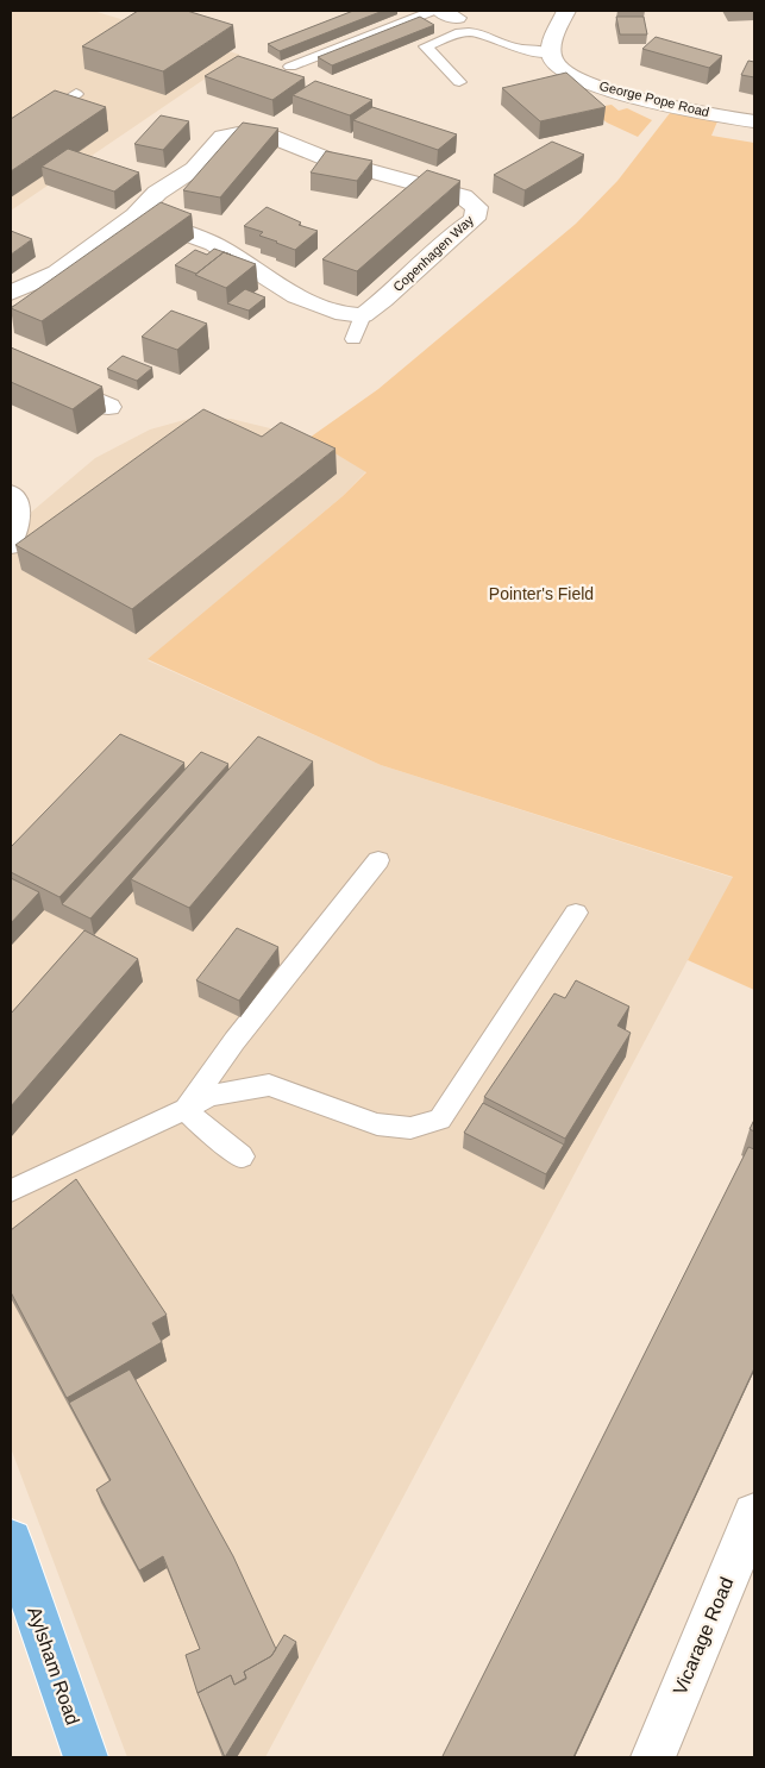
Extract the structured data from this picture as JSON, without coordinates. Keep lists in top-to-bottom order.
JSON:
{
  "streets": {
    "main road": ["Aylsham Road"],
    "street": ["George Pope Road", "Copenhagen Way", "Vicarage Road"]
  },
  "parks": ["Pointer's Field"]
}
